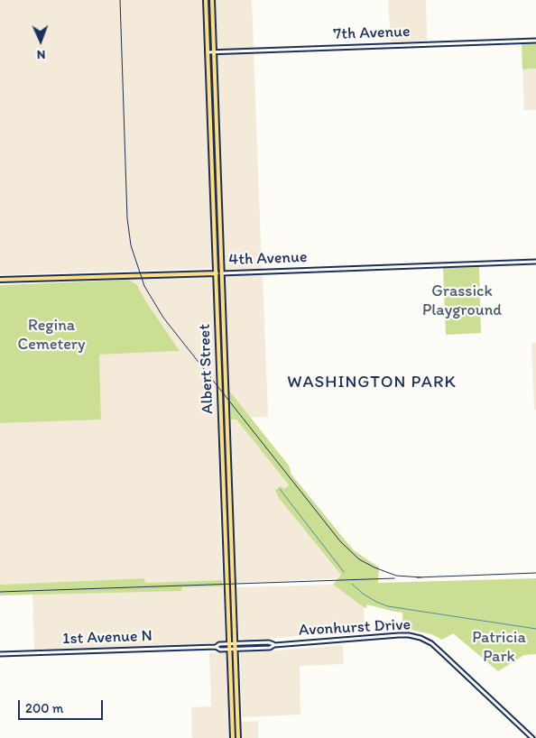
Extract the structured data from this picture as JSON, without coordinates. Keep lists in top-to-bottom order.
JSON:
{
  "streets": {
    "main road": ["4th Avenue", "Albert Street"],
    "street": ["7th Avenue", "Avonhurst Drive", "1st Avenue N"]
  },
  "crossings": [
    ["7th Avenue", "Albert Street"],
    ["4th Avenue", "Albert Street"],
    ["Albert Street", "Avonhurst Drive"],
    ["Albert Street", "1st Avenue N"],
    ["Avonhurst Drive", "1st Avenue N"]
  ],
  "districts": ["WASHINGTON PARK"],
  "parks": ["Grassick Playground", "Regina Cemetery", "Patricia Park"],
  "scale_bar": "200 m",
  "north": "bottom"
}
